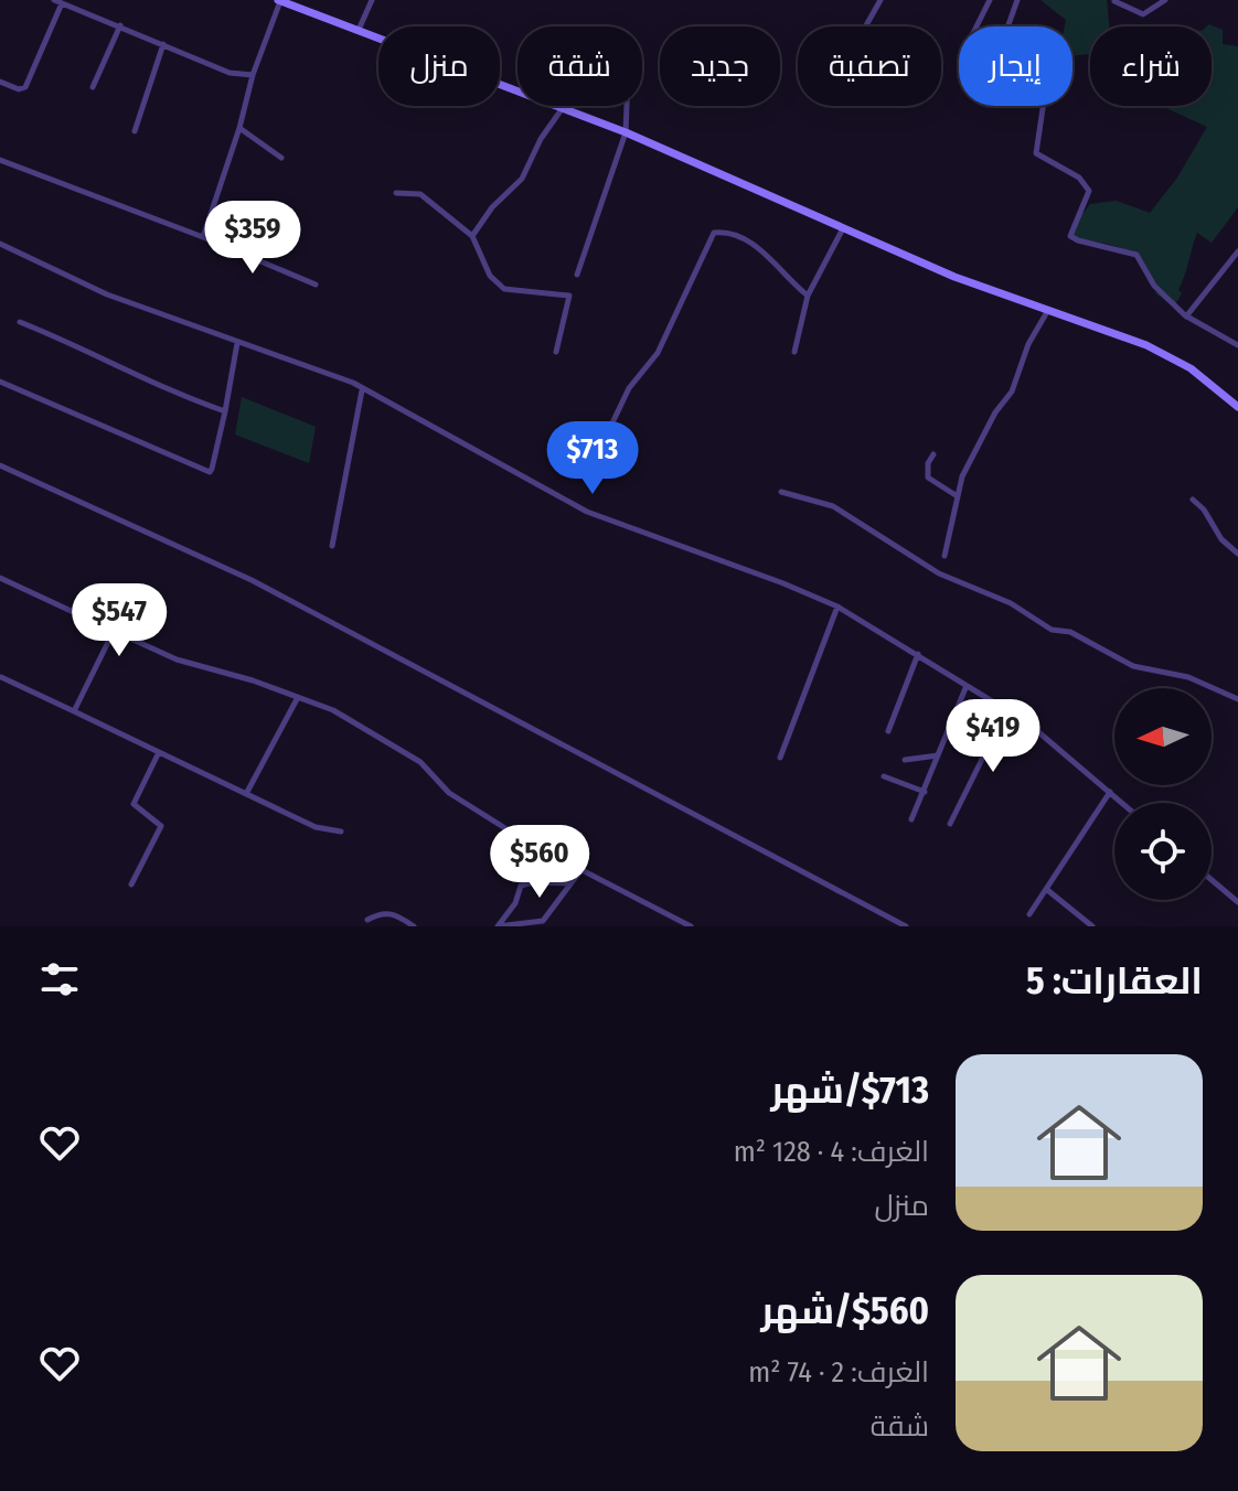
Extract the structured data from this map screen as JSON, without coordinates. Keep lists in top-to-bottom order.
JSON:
{
  "north": "left",
  "page": {
    "chip": [
      "شراء",
      "إيجار",
      "تصفية",
      "جديد",
      "شقة",
      "منزل"
    ],
    "price": [
      "$359",
      "$713",
      "$547",
      "$419",
      "$560"
    ],
    "heading": "العقارات: 5",
    "list": [
      {
        "name": "$713/شهر",
        "note": "الغرف: 4 · 128 m² · منزل"
      },
      {
        "name": "$560/شهر",
        "note": "الغرف: 2 · 74 m² · شقة"
      }
    ]
  }
}
